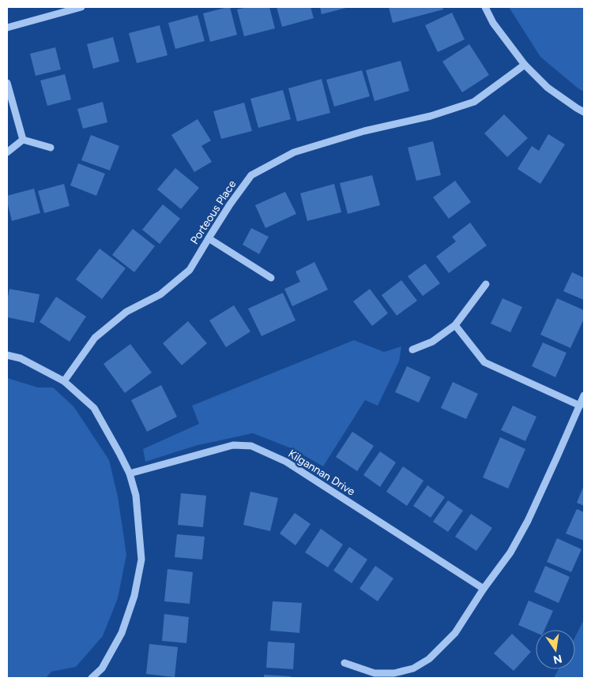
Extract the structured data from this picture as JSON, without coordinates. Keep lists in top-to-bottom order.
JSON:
{
  "streets": {
    "street": ["Porteous Place", "Kilgannan Drive"]
  },
  "north": "bottom"
}
